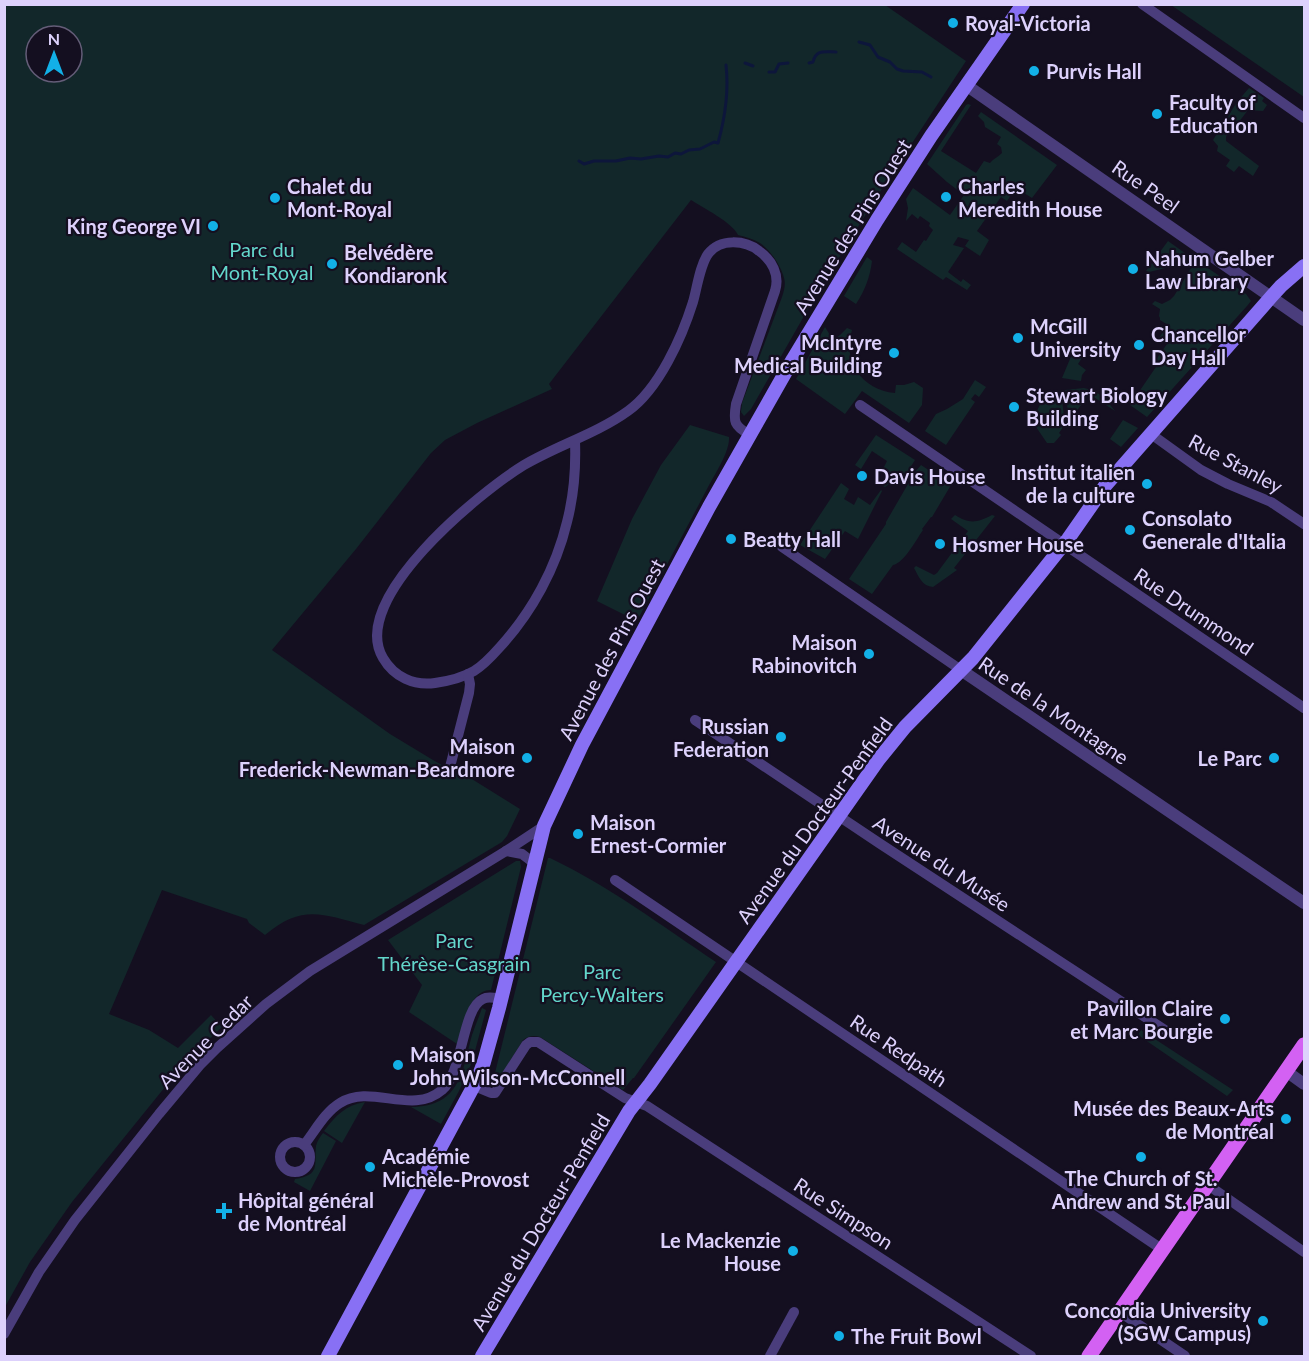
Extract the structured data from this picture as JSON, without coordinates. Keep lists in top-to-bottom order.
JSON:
{
  "streets": {
    "main road": ["Avenue des Pins Ouest", "Avenue du Docteur-Penfield"],
    "street": [
      "Rue Peel",
      "Rue Stanley",
      "Rue Drummond",
      "Rue de la Montagne",
      "Avenue du Musée",
      "Avenue Cedar",
      "Rue Redpath",
      "Rue Simpson"
    ]
  },
  "crossings": [
    ["Rue Peel", "Avenue des Pins Ouest"],
    ["Rue Peel", "Avenue du Docteur-Penfield"],
    ["Avenue des Pins Ouest", "Avenue Cedar"],
    ["Avenue des Pins Ouest", "Rue Simpson"],
    ["Rue Stanley", "Avenue du Docteur-Penfield"],
    ["Rue Drummond", "Avenue du Docteur-Penfield"],
    ["Rue de la Montagne", "Avenue du Docteur-Penfield"],
    ["Avenue du Docteur-Penfield", "Avenue du Musée"],
    ["Avenue du Docteur-Penfield", "Rue Redpath"],
    ["Avenue du Docteur-Penfield", "Rue Simpson"]
  ],
  "parks": ["Parc du Mont-Royal", "Parc Thérèse-Casgrain", "Parc Percy-Walters"],
  "places": {
    "other": [
      "Royal-Victoria",
      "Purvis Hall",
      "Faculty of Education",
      "Charles Meredith House",
      "Chalet du Mont-Royal",
      "King George VI",
      "Belvédère Kondiaronk",
      "Nahum Gelber Law Library",
      "McGill University",
      "Chancellor Day Hall",
      "McIntyre Medical Building",
      "Stewart Biology Building",
      "Davis House",
      "Institut italien de la culture",
      "Consolato Generale d'Italia",
      "Beatty Hall",
      "Hosmer House",
      "Maison Rabinovitch",
      "Russian Federation",
      "Maison Frederick-Newman-Beardmore",
      "Le Parc",
      "Maison Ernest-Cormier",
      "Pavillon Claire et Marc Bourgie",
      "Maison John-Wilson-McConnell",
      "Musée des Beaux-Arts de Montréal",
      "The Church of St. Andrew and St. Paul",
      "Académie Michèle-Provost",
      "Le Mackenzie House",
      "Concordia University (SGW Campus)",
      "The Fruit Bowl"
    ],
    "health": ["Hôpital général de Montréal"]
  },
  "north": "top"
}
